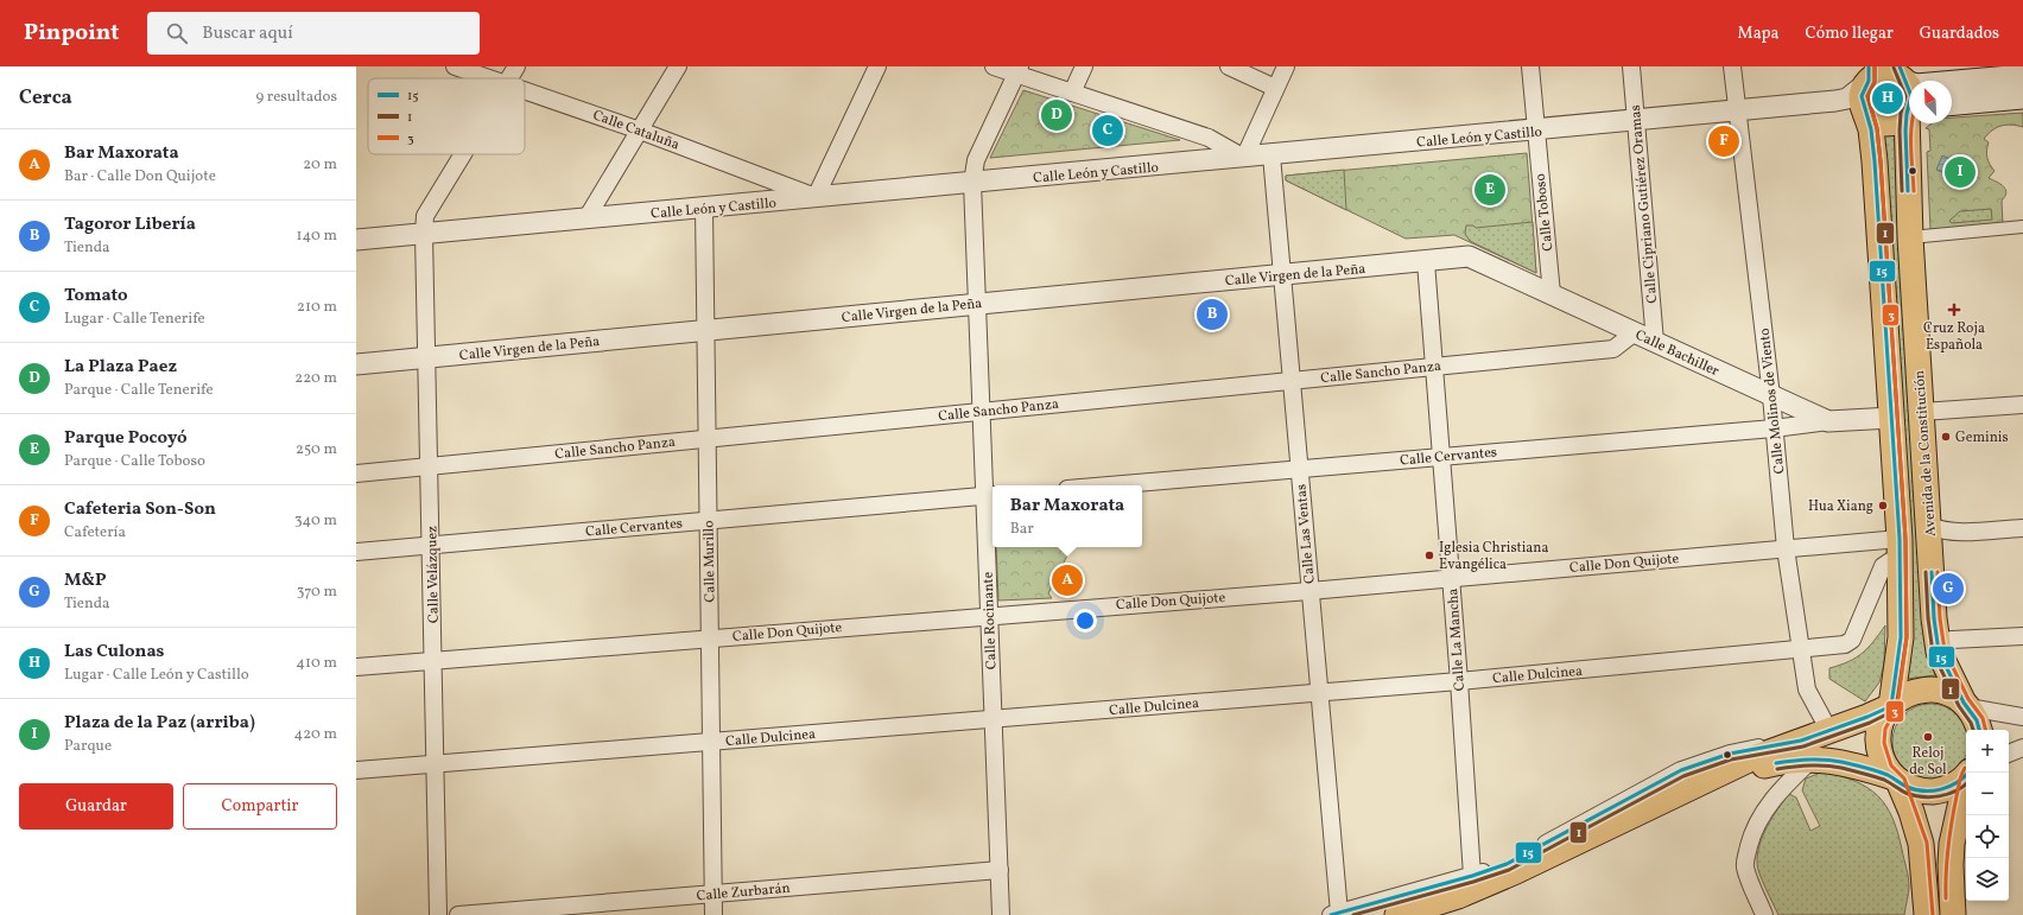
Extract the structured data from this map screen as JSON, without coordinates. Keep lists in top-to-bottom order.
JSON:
{
  "streets": {
    "main road": ["Avenida de la Constitución"],
    "street": [
      "Calle Cataluña",
      "Calle León y Castillo",
      "Calle Cipriano Gutiérez Oramas",
      "Calle Toboso",
      "Calle Virgen de la Peña",
      "Calle Bachiller",
      "Calle Sancho Panza",
      "Calle Molinos de Viento",
      "Calle Cervantes",
      "Calle Las Ventas",
      "Calle Murillo",
      "Calle Don Quijote",
      "Calle Velázquez",
      "Calle Rocinante",
      "Calle La Mancha",
      "Calle Dulcinea",
      "Calle Zurbarán"
    ]
  },
  "crossings": [
    ["Calle Cataluña", "Calle León y Castillo"],
    ["Calle León y Castillo", "Calle Cipriano Gutiérez Oramas"],
    ["Calle León y Castillo", "Calle Toboso"],
    ["Calle León y Castillo", "Calle Molinos de Viento"],
    ["Calle León y Castillo", "Calle Las Ventas"],
    ["Calle León y Castillo", "Calle Murillo"],
    ["Calle León y Castillo", "Calle Velázquez"],
    ["Calle León y Castillo", "Calle Rocinante"],
    ["Calle Cipriano Gutiérez Oramas", "Calle Bachiller"],
    ["Calle Toboso", "Calle Bachiller"],
    ["Calle Virgen de la Peña", "Calle Bachiller"],
    ["Calle Virgen de la Peña", "Calle Las Ventas"],
    ["Calle Virgen de la Peña", "Calle Murillo"],
    ["Calle Virgen de la Peña", "Calle Velázquez"],
    ["Calle Virgen de la Peña", "Calle Rocinante"],
    ["Calle Virgen de la Peña", "Calle La Mancha"],
    ["Calle Bachiller", "Calle Sancho Panza"],
    ["Calle Bachiller", "Calle Molinos de Viento"],
    ["Calle Bachiller", "Calle Cervantes"],
    ["Calle Sancho Panza", "Calle Las Ventas"],
    ["Calle Sancho Panza", "Calle Murillo"],
    ["Calle Sancho Panza", "Calle Velázquez"],
    ["Calle Sancho Panza", "Calle Rocinante"],
    ["Calle Sancho Panza", "Calle La Mancha"],
    ["Calle Molinos de Viento", "Calle Cervantes"],
    ["Calle Molinos de Viento", "Calle Don Quijote"],
    ["Calle Molinos de Viento", "Calle Dulcinea"],
    ["Calle Cervantes", "Calle Las Ventas"],
    ["Calle Cervantes", "Calle Murillo"],
    ["Calle Cervantes", "Calle Velázquez"],
    ["Calle Cervantes", "Calle Rocinante"],
    ["Calle Cervantes", "Calle La Mancha"],
    ["Calle Las Ventas", "Calle Don Quijote"],
    ["Calle Las Ventas", "Calle Dulcinea"],
    ["Calle Murillo", "Calle Don Quijote"],
    ["Calle Murillo", "Calle Dulcinea"],
    ["Calle Murillo", "Calle Zurbarán"],
    ["Calle Don Quijote", "Calle Velázquez"],
    ["Calle Don Quijote", "Calle Rocinante"],
    ["Calle Don Quijote", "Calle La Mancha"],
    ["Calle Don Quijote", "Calle Dulcinea"],
    ["Calle Velázquez", "Calle Dulcinea"],
    ["Calle Rocinante", "Calle Dulcinea"],
    ["Calle Rocinante", "Calle Zurbarán"],
    ["Calle La Mancha", "Calle Dulcinea"]
  ],
  "places": {
    "health": ["Cruz Roja Española"],
    "other": [
      "Geminis",
      "Hua Xiang",
      "Iglesia Christiana Evangélica",
      "Reloj de Sol"
    ]
  },
  "lines": ["transit line 15", "transit line 1", "transit line 3"],
  "legend": ["15", "1", "3"],
  "north": "top left",
  "page": {
    "header": "Pinpoint",
    "search": "Buscar aquí",
    "nav": ["Mapa", "Cómo llegar", "Guardados"],
    "heading": ["Cerca", "9 resultados"],
    "pins": [
      "H",
      "D",
      "C",
      "F",
      "I",
      "E",
      "B",
      "A",
      "G"
    ],
    "list": [
      {
        "mark": "A",
        "name": "Bar Maxorata",
        "note": "Bar · Calle Don Quijote",
        "value": "20 m"
      },
      {
        "mark": "B",
        "name": "Tagoror Libería",
        "note": "Tienda",
        "value": "140 m"
      },
      {
        "mark": "C",
        "name": "Tomato",
        "note": "Lugar · Calle Tenerife",
        "value": "210 m"
      },
      {
        "mark": "D",
        "name": "La Plaza Paez",
        "note": "Parque · Calle Tenerife",
        "value": "220 m"
      },
      {
        "mark": "E",
        "name": "Parque Pocoyó",
        "note": "Parque · Calle Toboso",
        "value": "250 m"
      },
      {
        "mark": "F",
        "name": "Cafeteria Son-Son",
        "note": "Cafetería",
        "value": "340 m"
      },
      {
        "mark": "G",
        "name": "M&P",
        "note": "Tienda",
        "value": "370 m"
      },
      {
        "mark": "H",
        "name": "Las Culonas",
        "note": "Lugar · Calle León y Castillo",
        "value": "410 m"
      },
      {
        "mark": "I",
        "name": "Plaza de la Paz (arriba)",
        "note": "Parque",
        "value": "420 m"
      }
    ],
    "popup": ["Bar Maxorata", "Bar"],
    "map_buttons": ["+", "−"],
    "buttons": ["Guardar", "Compartir"]
  }
}
